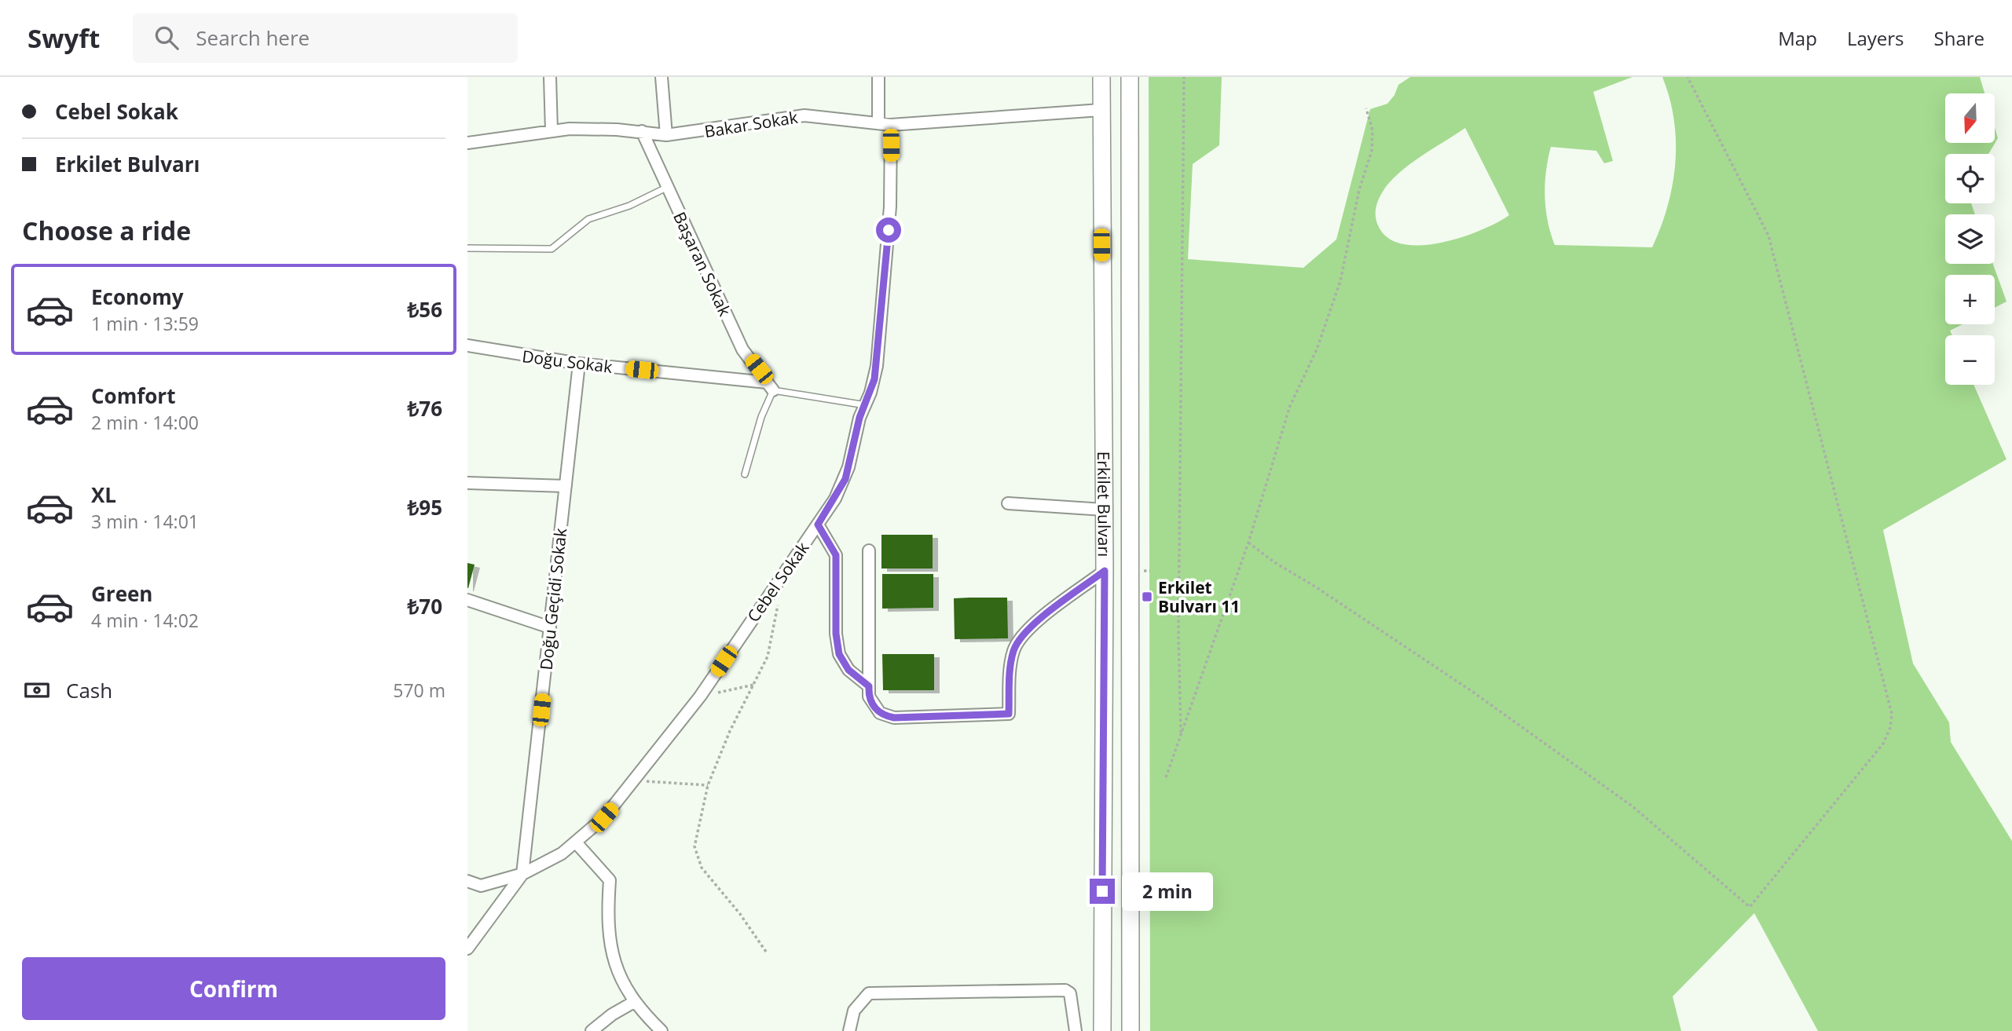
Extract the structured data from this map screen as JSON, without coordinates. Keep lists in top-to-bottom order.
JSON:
{
  "streets": {
    "main road": ["Erkilet Bulvarı"],
    "street": [
      "Bakar Sokak",
      "Başaran Sokak",
      "Doğu Sokak",
      "Cebel Sokak",
      "Doğu Geçidi Sokak"
    ]
  },
  "crossings": [
    ["Bakar Sokak", "Başaran Sokak"],
    ["Bakar Sokak", "Erkilet Bulvarı"],
    ["Bakar Sokak", "Cebel Sokak"],
    ["Başaran Sokak", "Doğu Sokak"],
    ["Doğu Sokak", "Doğu Geçidi Sokak"],
    ["Cebel Sokak", "Doğu Geçidi Sokak"]
  ],
  "places": {
    "transit": ["Erkilet Bulvarı 11"]
  },
  "north": "bottom",
  "page": {
    "header": "Swyft",
    "search": "Search here",
    "nav": ["Map", "Layers", "Share"],
    "banner": ["Cebel Sokak", "Erkilet Bulvarı"],
    "map_buttons": ["+", "−"],
    "heading": "Choose a ride",
    "list": [
      {
        "name": "Economy",
        "note": "1 min · 13:59",
        "value": "₺56"
      },
      {
        "name": "Comfort",
        "note": "2 min · 14:00",
        "value": "₺76"
      },
      {
        "name": "XL",
        "note": "3 min · 14:01",
        "value": "₺95"
      },
      {
        "name": "Green",
        "note": "4 min · 14:02",
        "value": "₺70"
      }
    ],
    "pay": ["Cash", "570 m"],
    "bubble": "2 min",
    "buttons": "Confirm"
  }
}
